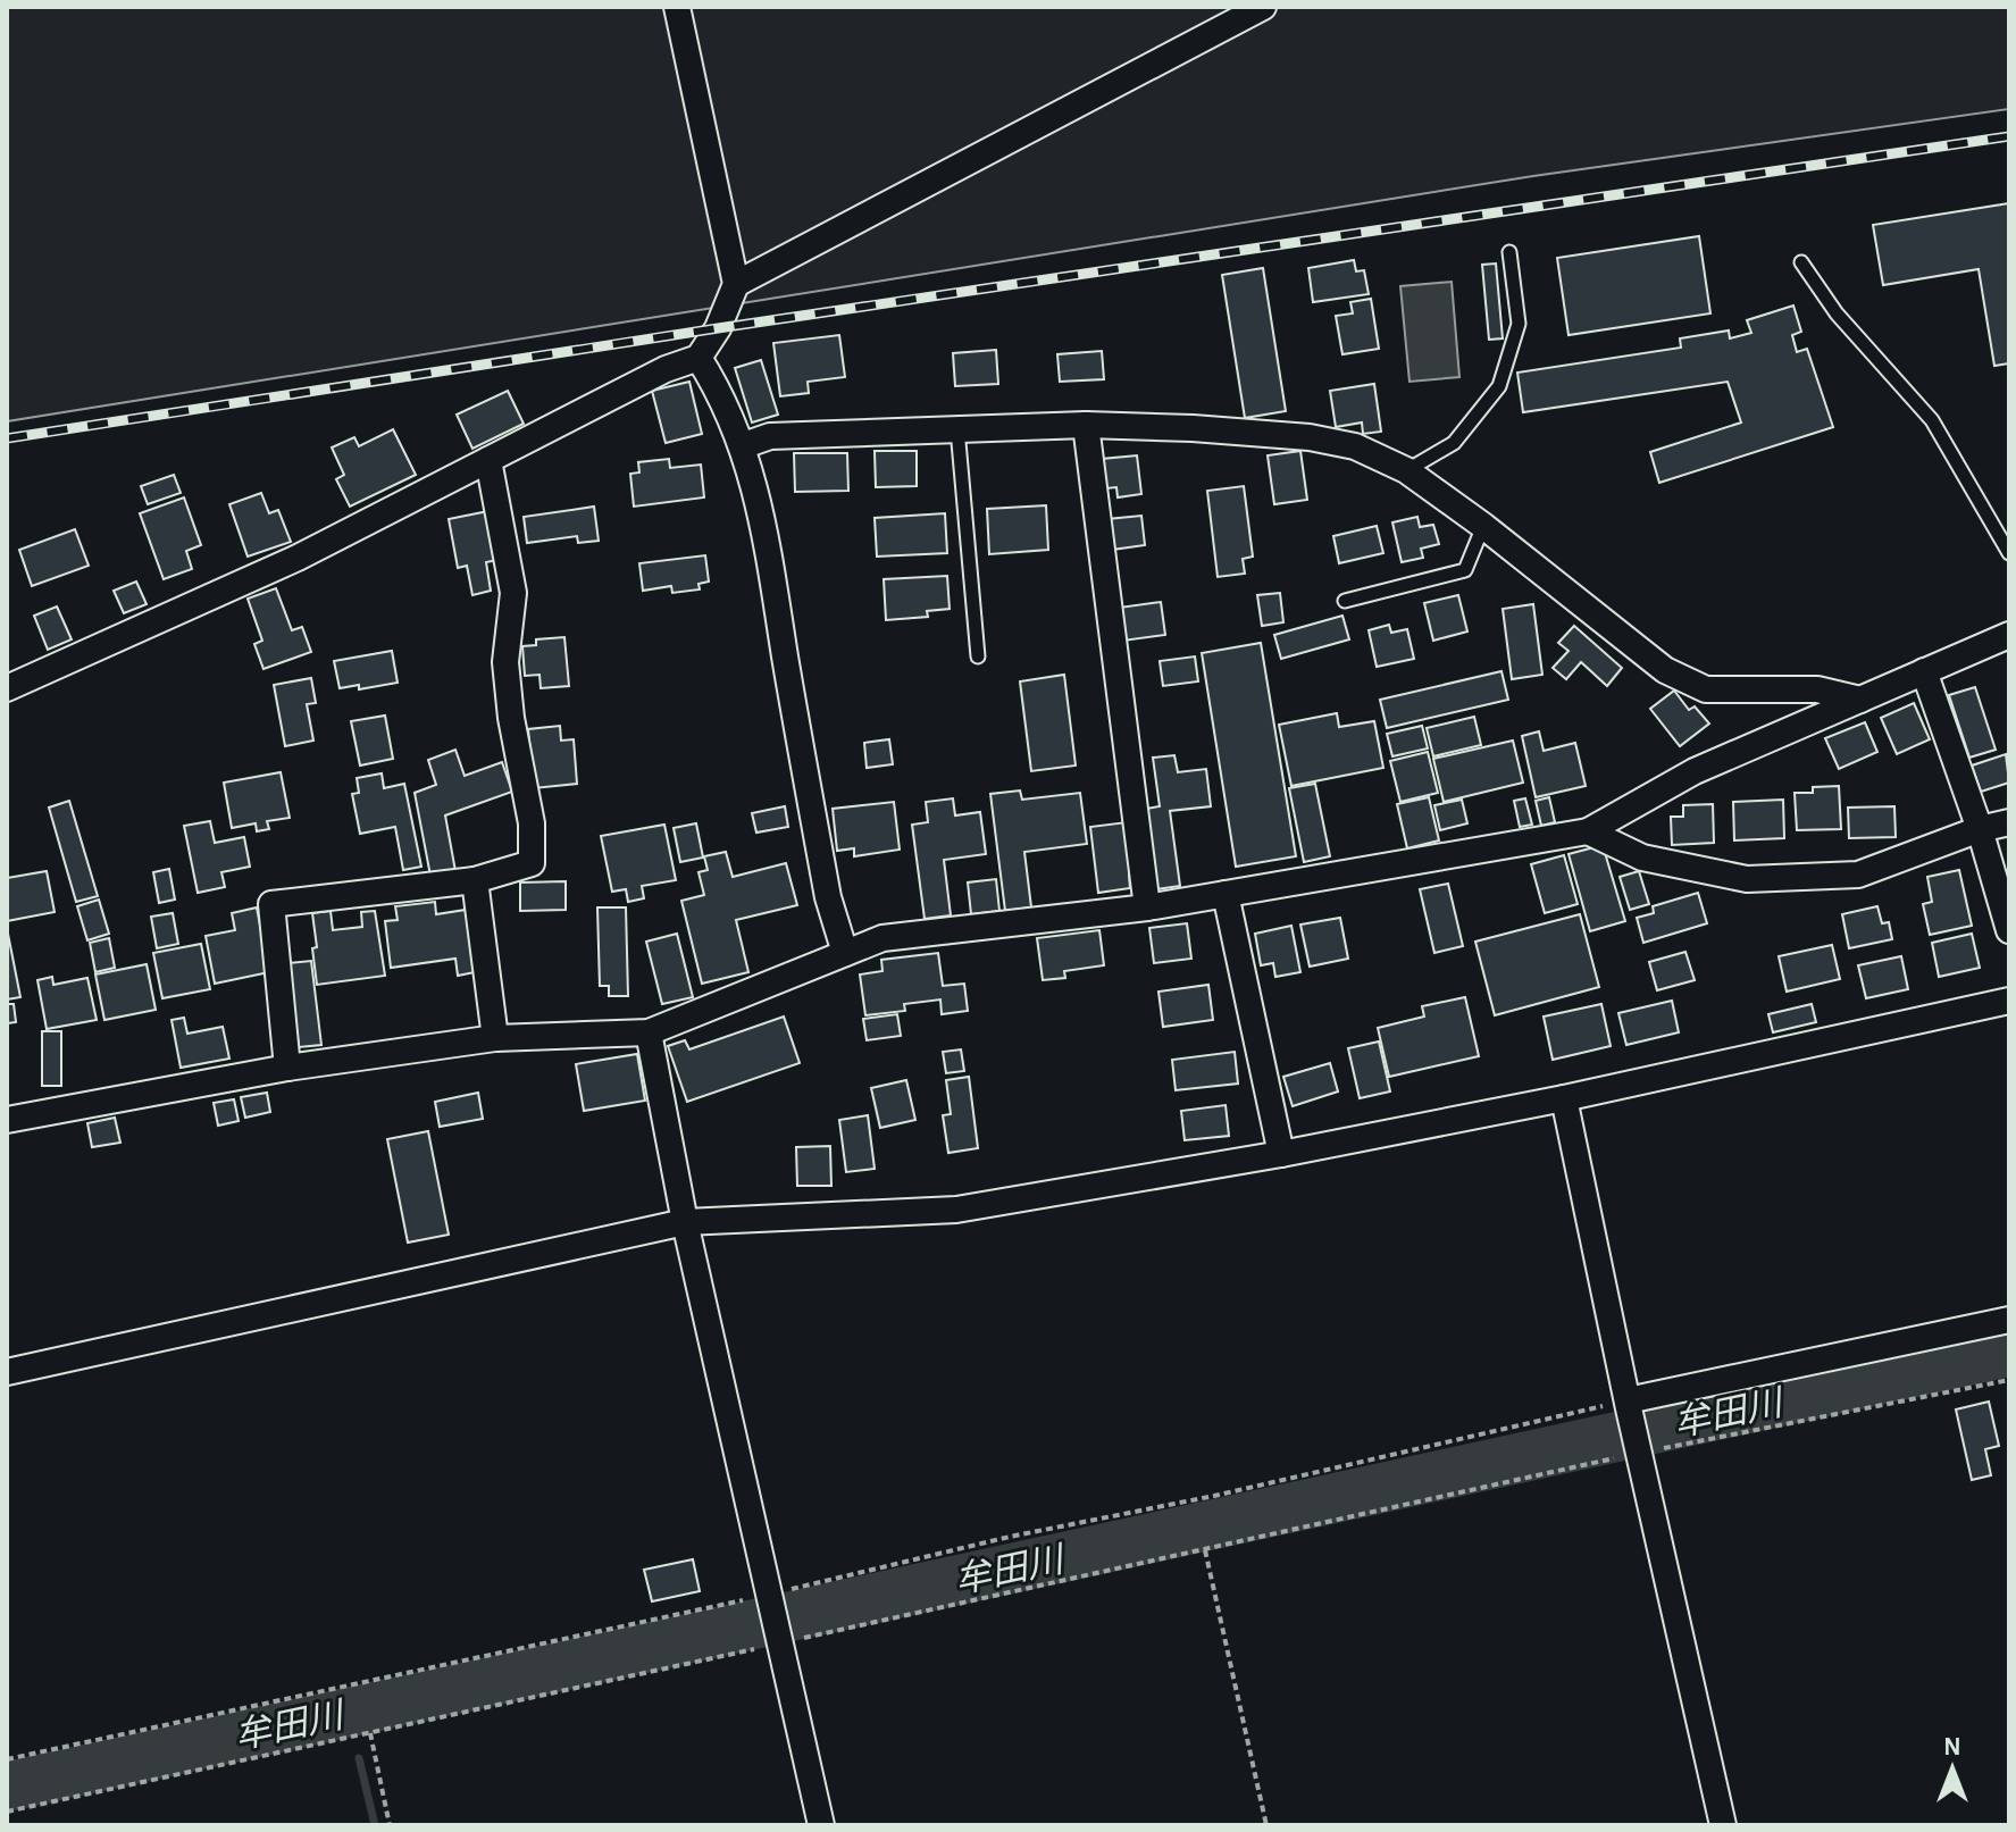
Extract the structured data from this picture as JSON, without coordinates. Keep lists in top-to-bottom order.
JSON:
{
  "water": ["牟田川"],
  "north": "top"
}
